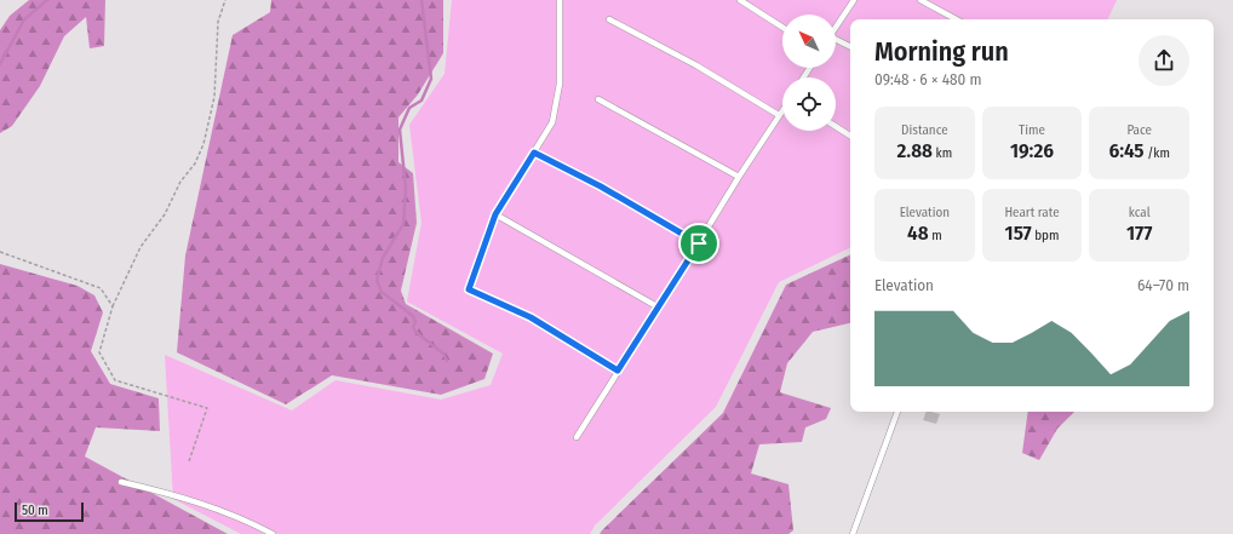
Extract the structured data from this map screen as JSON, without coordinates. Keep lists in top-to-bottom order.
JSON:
{
  "scale_bar": "50 m",
  "north": "top left",
  "page": {
    "heading": ["Morning run", "09:48 · 6 × 480 m"],
    "stats": [
      ["Distance", "2.88 km"],
      ["Time", "19:26"],
      ["Pace", "6:45 /km"],
      ["Elevation", "48 m"],
      ["Heart rate", "157 bpm"],
      ["kcal", "177"]
    ],
    "chart": ["Elevation", "64–70 m"],
    "scale": "50 m"
  }
}
